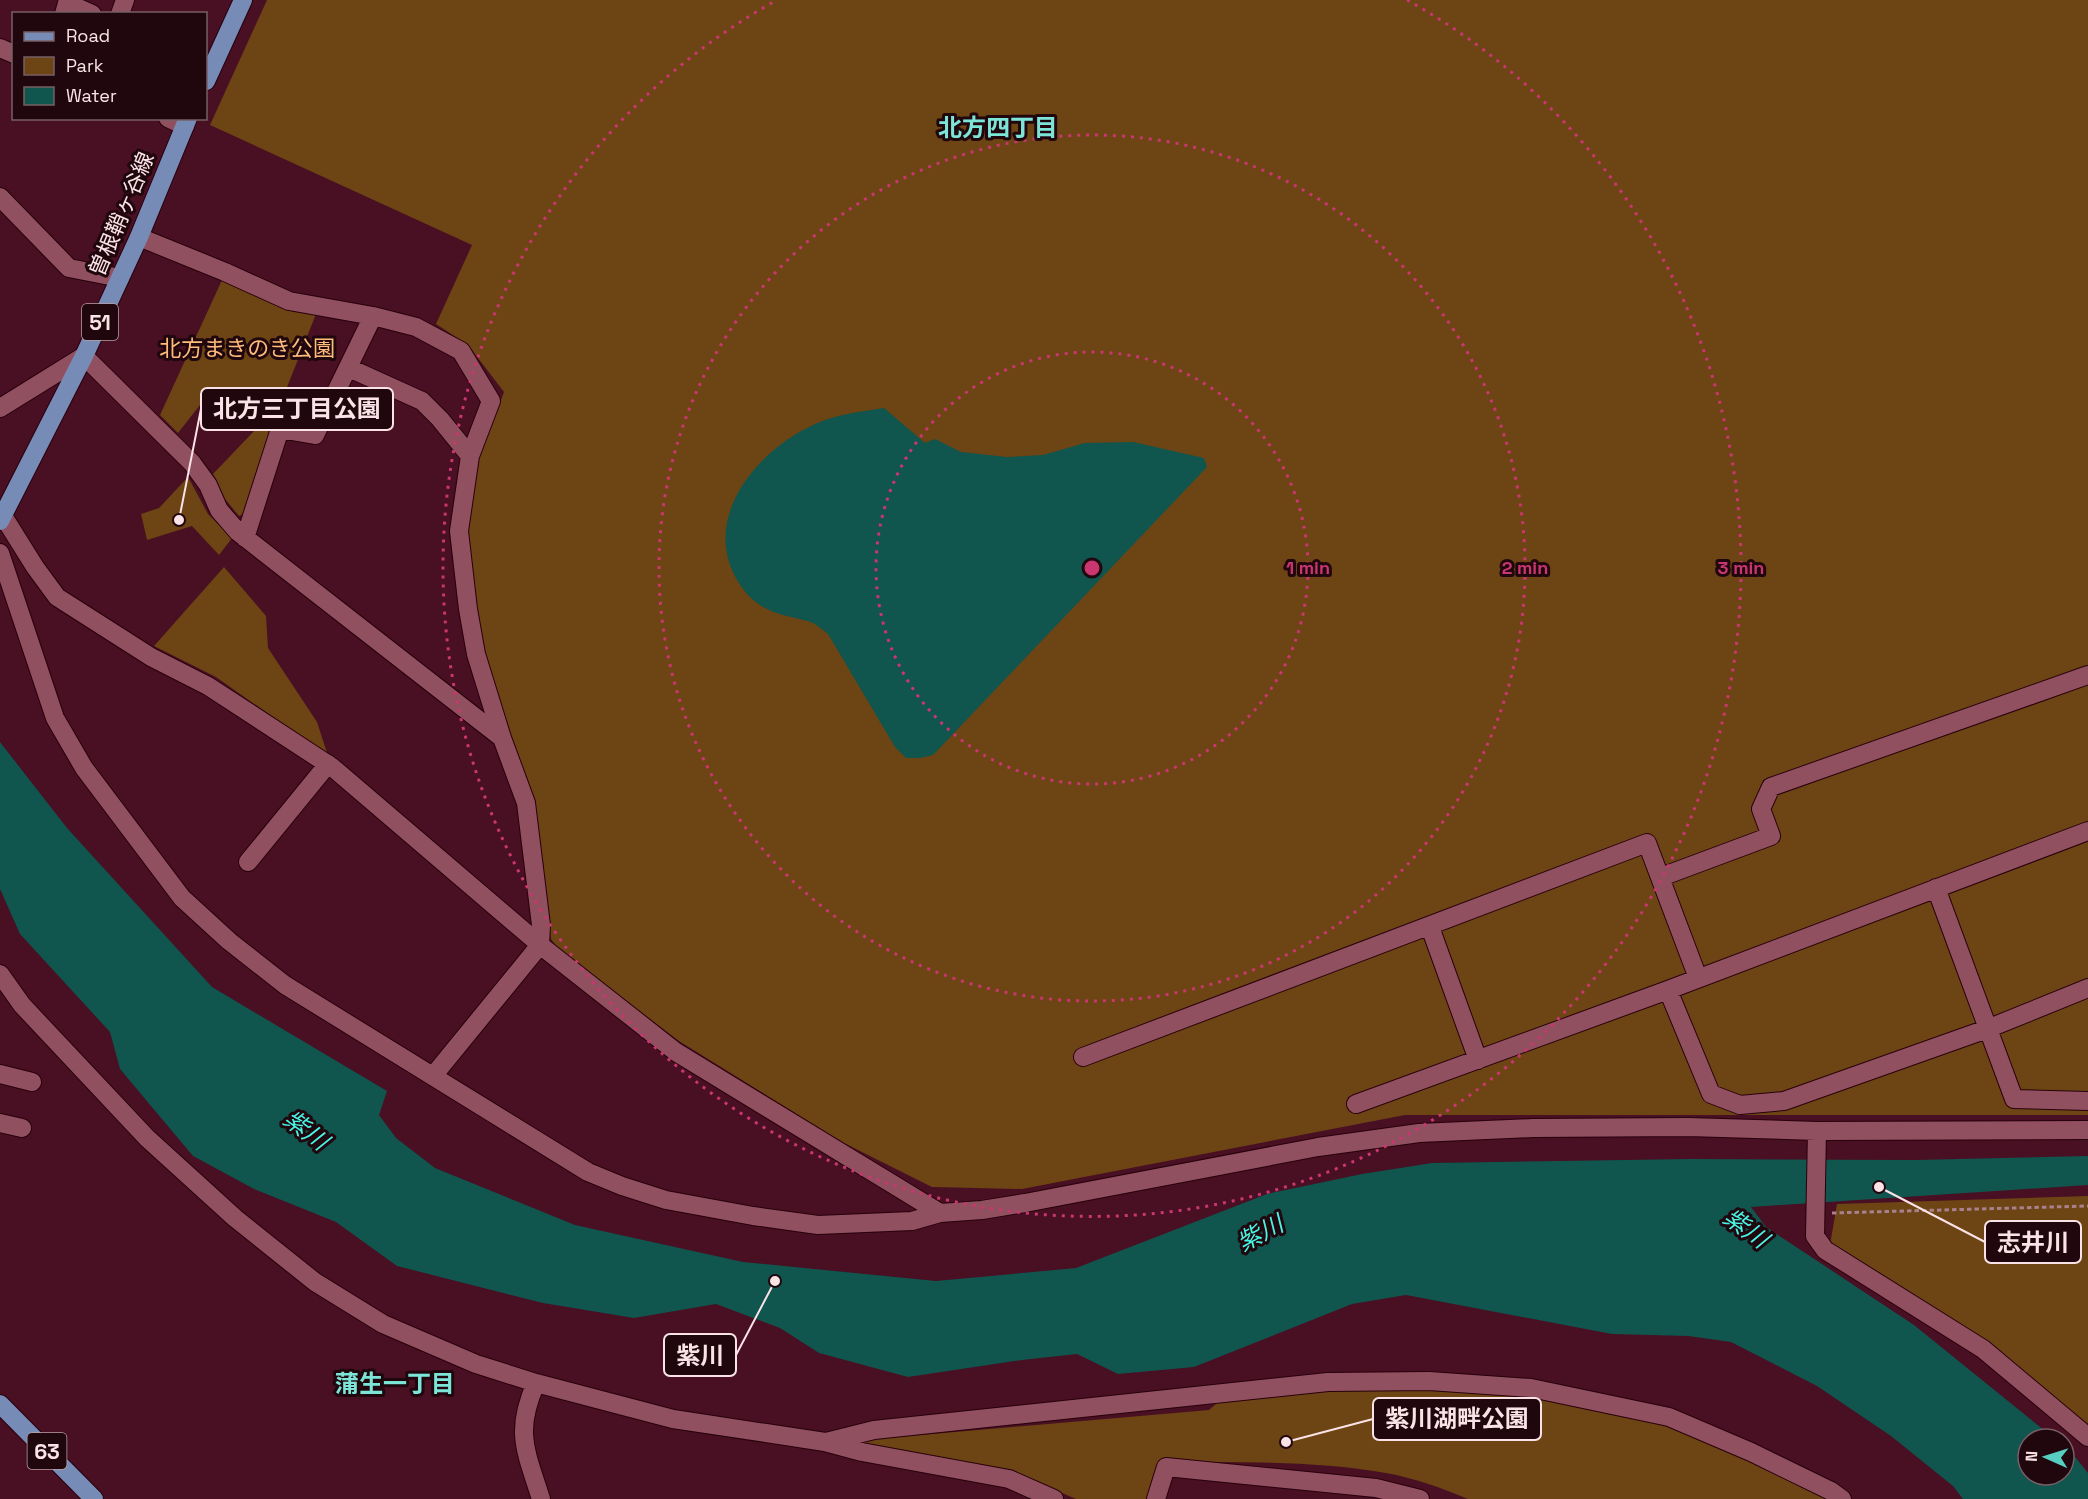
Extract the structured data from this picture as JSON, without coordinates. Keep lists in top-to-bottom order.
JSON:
{
  "streets": {
    "main road": ["曽根鞘ヶ谷線", "51", "63"]
  },
  "districts": ["北方四丁目", "蒲生一丁目"],
  "water": ["紫川"],
  "parks": ["北方まきのき公園"],
  "places": [
    "北方三丁目公園",
    "志井川",
    "紫川",
    "紫川湖畔公園"
  ],
  "legend": ["Road", "Park", "Water"],
  "north": "left",
  "rings": ["1 min", "2 min", "3 min"]
}
